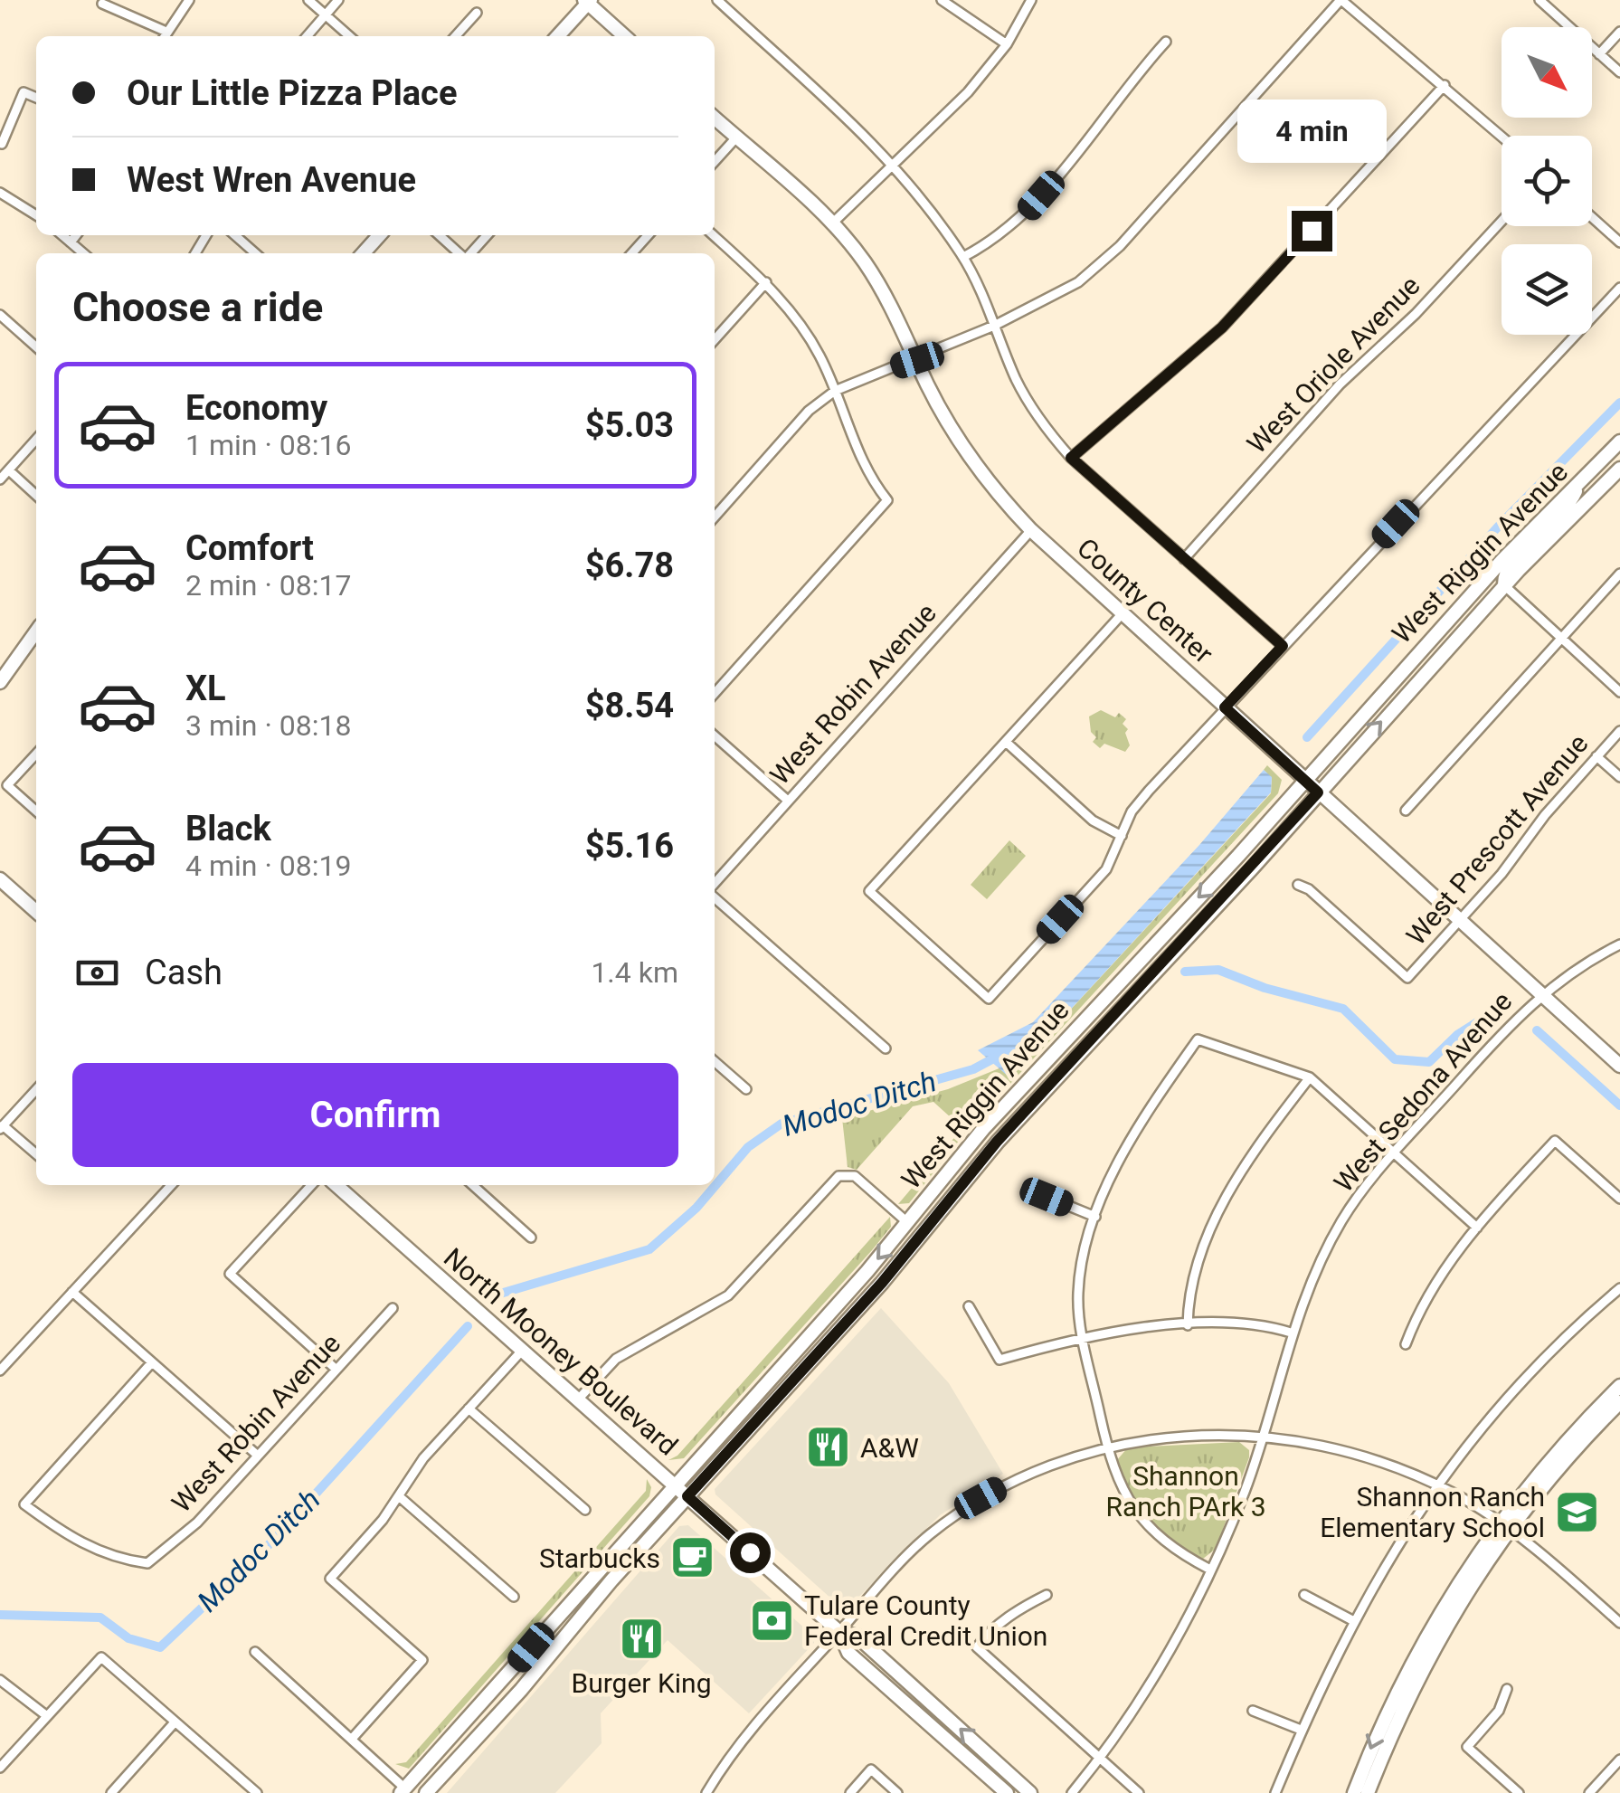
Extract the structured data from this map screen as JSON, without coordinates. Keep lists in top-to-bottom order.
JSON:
{
  "streets": {
    "main road": ["West Riggin Avenue", "County Center", "North Mooney Boulevard"],
    "street": [
      "West Oriole Avenue",
      "West Robin Avenue",
      "West Prescott Avenue",
      "West Sedona Avenue"
    ]
  },
  "crossings": [
    ["West Riggin Avenue", "County Center"],
    ["West Riggin Avenue", "North Mooney Boulevard"],
    ["County Center", "West Robin Avenue"],
    ["County Center", "West Prescott Avenue"],
    ["County Center", "West Sedona Avenue"]
  ],
  "water": ["Modoc Ditch"],
  "parks": ["Shannon Ranch PArk 3"],
  "places": {
    "restaurant": ["A&W", "Burger King"],
    "school or university": ["Shannon Ranch Elementary School"],
    "cafe": ["Starbucks"],
    "bank": ["Tulare County Federal Credit Union"]
  },
  "north": "bottom right",
  "page": {
    "banner": ["Our Little Pizza Place", "West Wren Avenue"],
    "bubble": "4 min",
    "heading": "Choose a ride",
    "list": [
      {
        "name": "Economy",
        "note": "1 min · 08:16",
        "value": "$5.03"
      },
      {
        "name": "Comfort",
        "note": "2 min · 08:17",
        "value": "$6.78"
      },
      {
        "name": "XL",
        "note": "3 min · 08:18",
        "value": "$8.54"
      },
      {
        "name": "Black",
        "note": "4 min · 08:19",
        "value": "$5.16"
      }
    ],
    "pay": ["Cash", "1.4 km"],
    "buttons": "Confirm"
  }
}
